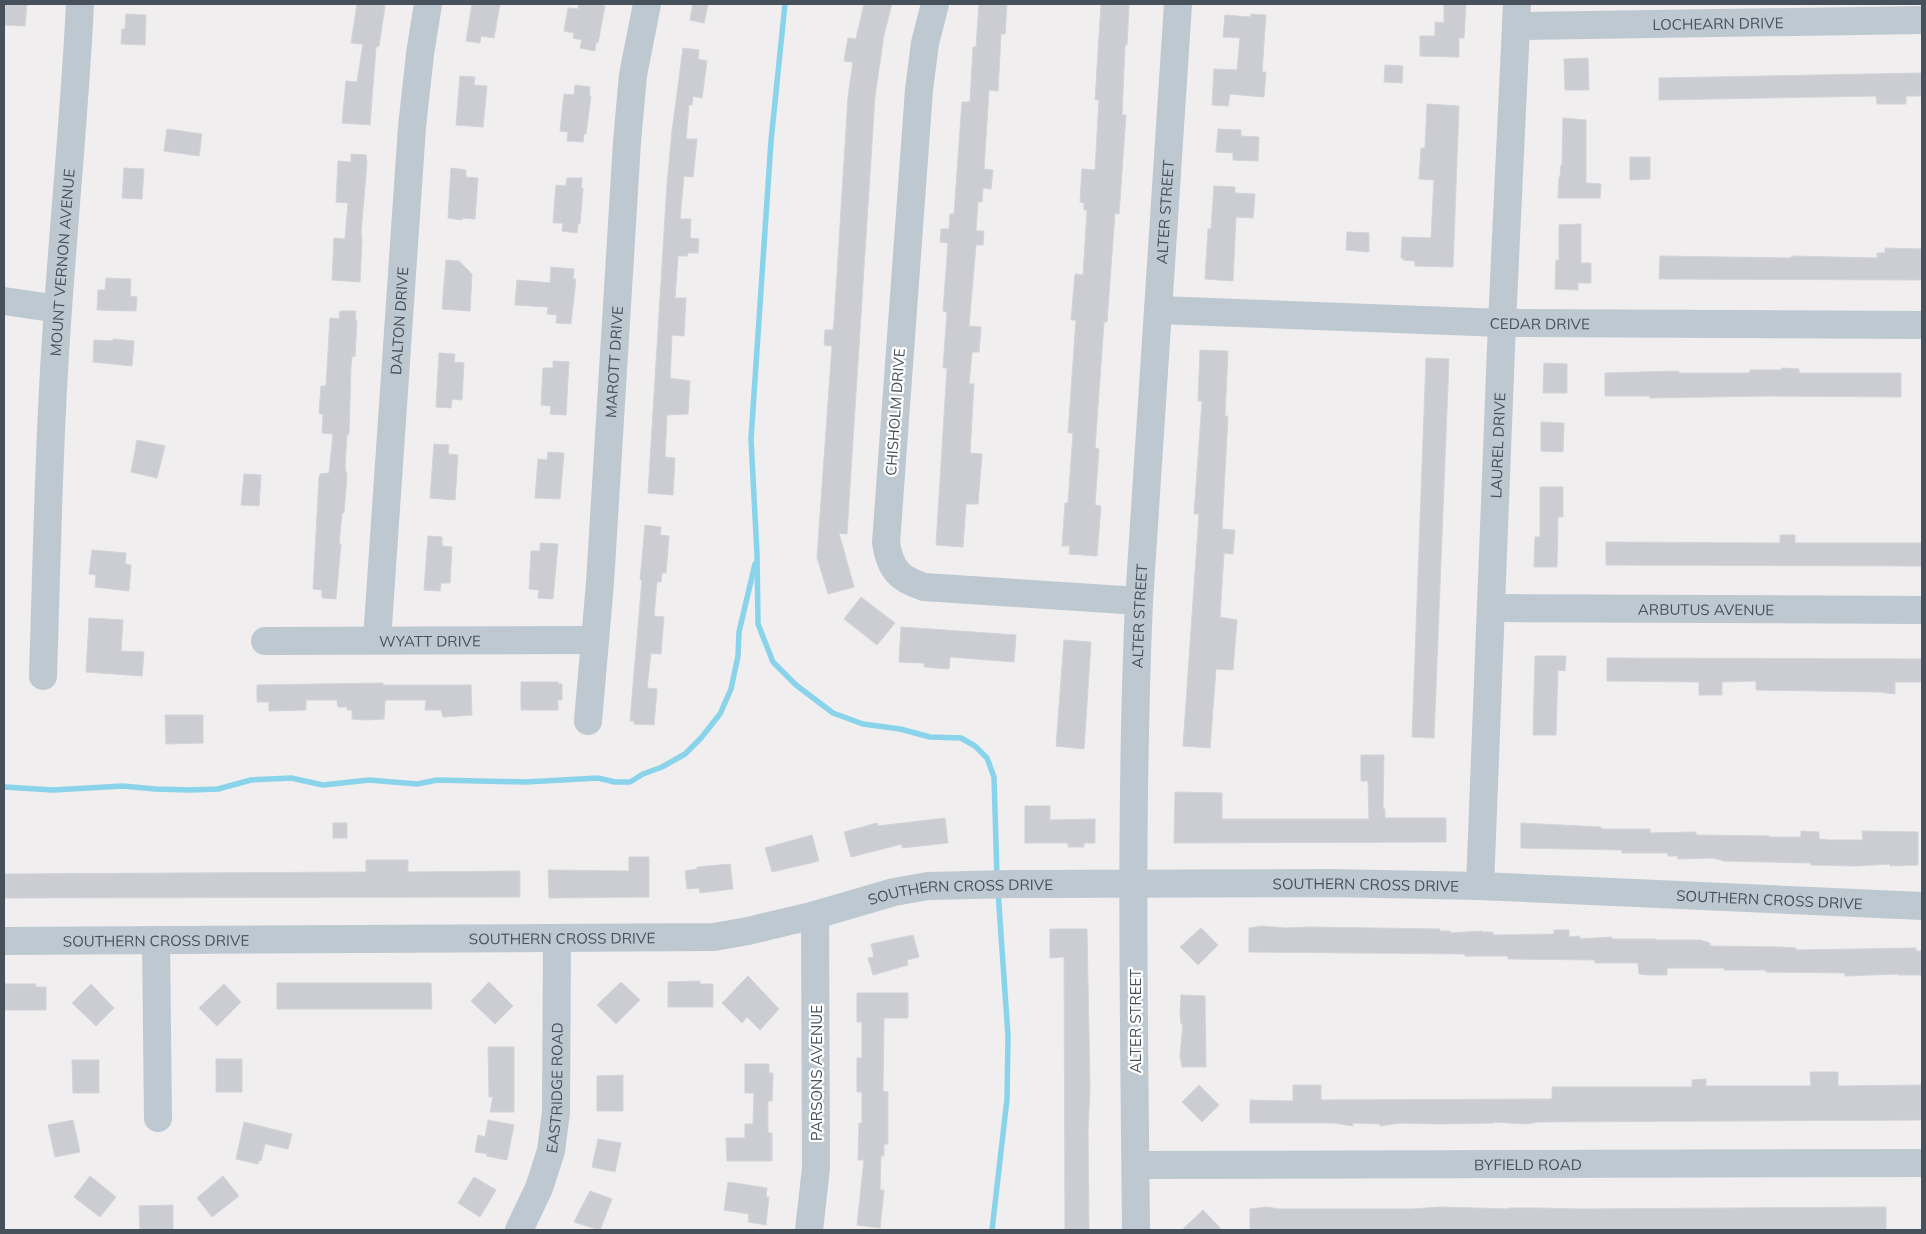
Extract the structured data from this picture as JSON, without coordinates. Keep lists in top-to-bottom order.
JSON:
{
  "streets": {
    "street": [
      "LOCHEARN DRIVE",
      "ALTER STREET",
      "MOUNT VERNON AVENUE",
      "DALTON DRIVE",
      "CEDAR DRIVE",
      "MAROTT DRIVE",
      "CHISHOLM DRIVE",
      "LAUREL DRIVE",
      "ARBUTUS AVENUE",
      "WYATT DRIVE",
      "SOUTHERN CROSS DRIVE",
      "PARSONS AVENUE",
      "EASTRIDGE ROAD",
      "BYFIELD ROAD"
    ]
  },
  "crossings": [
    ["LOCHEARN DRIVE", "LAUREL DRIVE"],
    ["ALTER STREET", "CEDAR DRIVE"],
    ["ALTER STREET", "CHISHOLM DRIVE"],
    ["ALTER STREET", "SOUTHERN CROSS DRIVE"],
    ["ALTER STREET", "BYFIELD ROAD"],
    ["DALTON DRIVE", "WYATT DRIVE"],
    ["CEDAR DRIVE", "LAUREL DRIVE"],
    ["MAROTT DRIVE", "WYATT DRIVE"],
    ["LAUREL DRIVE", "ARBUTUS AVENUE"],
    ["LAUREL DRIVE", "SOUTHERN CROSS DRIVE"],
    ["SOUTHERN CROSS DRIVE", "PARSONS AVENUE"],
    ["SOUTHERN CROSS DRIVE", "EASTRIDGE ROAD"]
  ]
}
